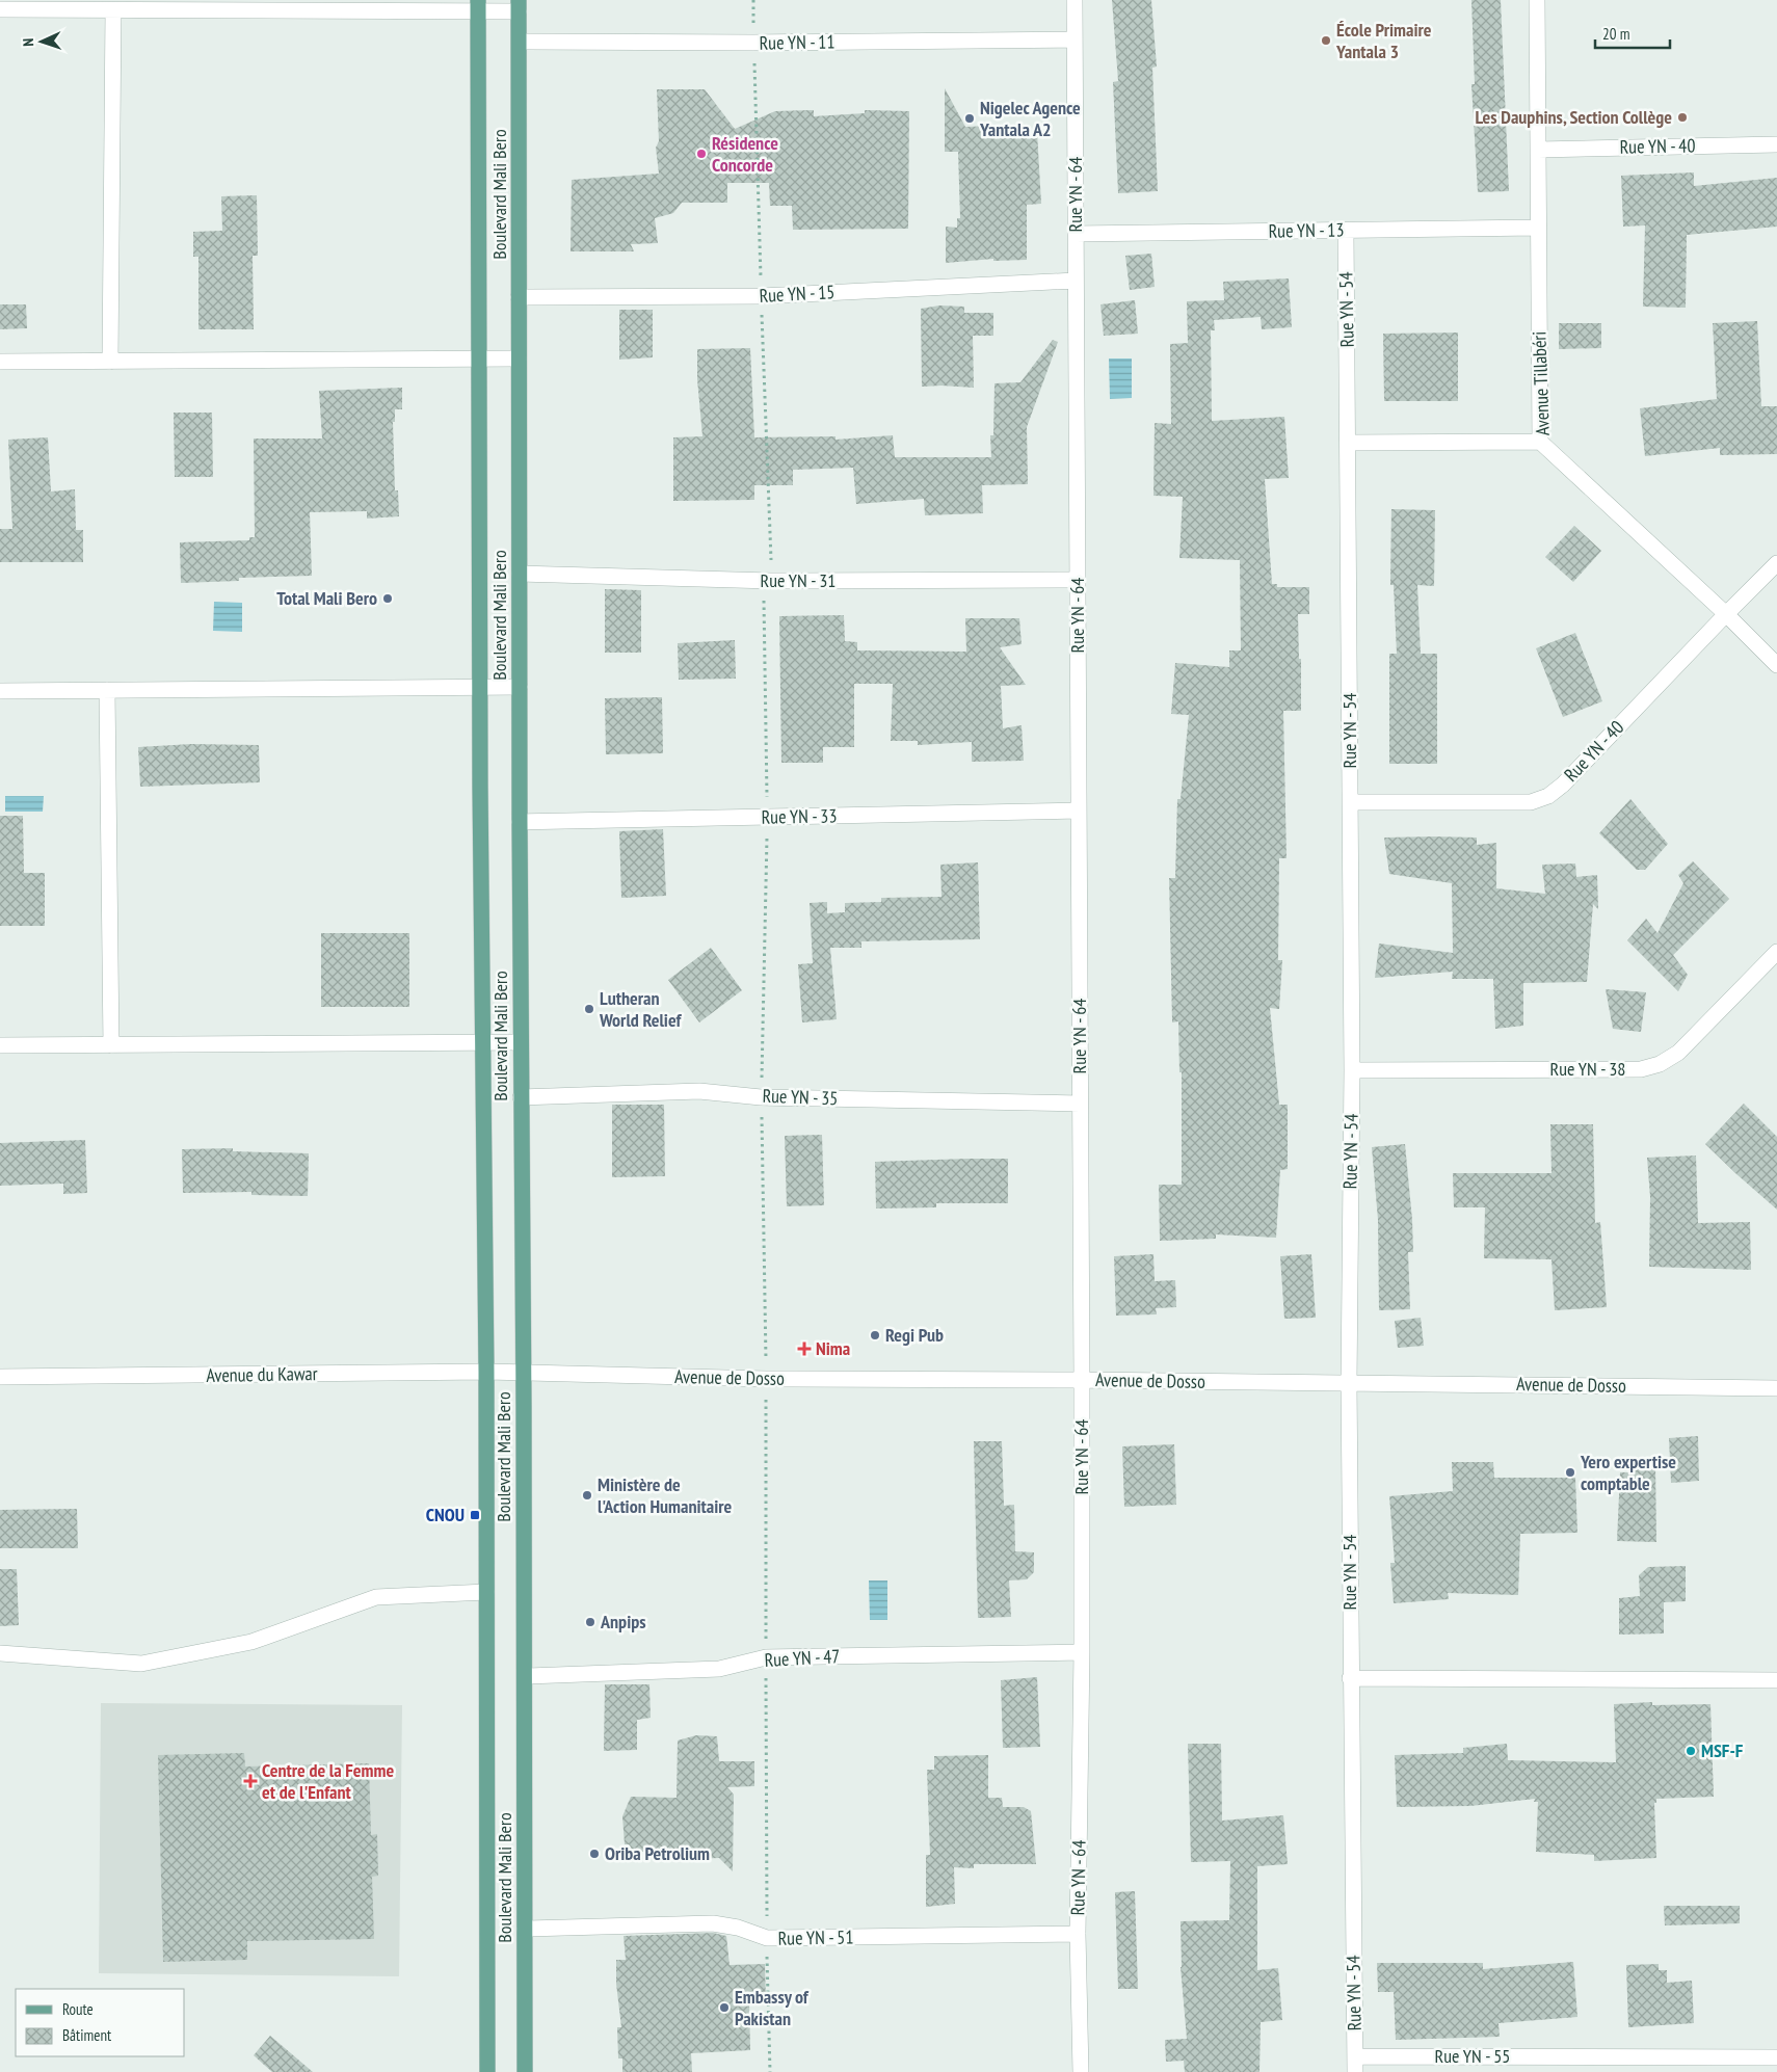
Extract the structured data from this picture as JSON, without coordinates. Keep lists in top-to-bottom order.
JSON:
{
  "streets": {
    "main road": ["Boulevard Mali Bero"],
    "street": [
      "Rue YN - 11",
      "Rue YN - 40",
      "Rue YN - 64",
      "Rue YN - 13",
      "Rue YN - 15",
      "Rue YN - 54",
      "Avenue Tillabéri",
      "Rue YN - 31",
      "Rue YN - 33",
      "Rue YN - 38",
      "Rue YN - 35",
      "Avenue du Kawar",
      "Avenue de Dosso",
      "Rue YN - 47",
      "Rue YN - 51",
      "Rue YN - 55"
    ]
  },
  "crossings": [
    ["Rue YN - 11", "Boulevard Mali Bero"],
    ["Rue YN - 11", "Rue YN - 64"],
    ["Rue YN - 40", "Rue YN - 54"],
    ["Rue YN - 40", "Avenue Tillabéri"],
    ["Boulevard Mali Bero", "Rue YN - 15"],
    ["Boulevard Mali Bero", "Rue YN - 31"],
    ["Boulevard Mali Bero", "Rue YN - 33"],
    ["Boulevard Mali Bero", "Rue YN - 35"],
    ["Boulevard Mali Bero", "Avenue du Kawar"],
    ["Boulevard Mali Bero", "Avenue de Dosso"],
    ["Boulevard Mali Bero", "Rue YN - 47"],
    ["Boulevard Mali Bero", "Rue YN - 51"],
    ["Rue YN - 64", "Rue YN - 13"],
    ["Rue YN - 64", "Rue YN - 15"],
    ["Rue YN - 64", "Rue YN - 31"],
    ["Rue YN - 64", "Rue YN - 33"],
    ["Rue YN - 64", "Rue YN - 35"],
    ["Rue YN - 64", "Avenue de Dosso"],
    ["Rue YN - 64", "Rue YN - 47"],
    ["Rue YN - 64", "Rue YN - 51"],
    ["Rue YN - 13", "Rue YN - 54"],
    ["Rue YN - 13", "Avenue Tillabéri"],
    ["Rue YN - 54", "Rue YN - 38"],
    ["Rue YN - 54", "Avenue de Dosso"],
    ["Rue YN - 54", "Rue YN - 55"],
    ["Avenue du Kawar", "Avenue de Dosso"]
  ],
  "places": {
    "other": [
      "École Primaire Yantala 3",
      "Les Dauphins, Section Collège",
      "Nigelec Agence Yantala A2",
      "Résidence Concorde",
      "Total Mali Bero",
      "Lutheran World Relief",
      "Regi Pub",
      "Yero expertise comptable",
      "Ministère de l'Action Humanitaire",
      "Anpips",
      "MSF-F",
      "Oriba Petrolium",
      "Embassy of Pakistan"
    ],
    "health": ["Nima", "Centre de la Femme et de l'Enfant"],
    "transit": ["CNOU"]
  },
  "legend": ["Route", "Bâtiment"],
  "scale_bar": "20 m",
  "north": "left"
}
